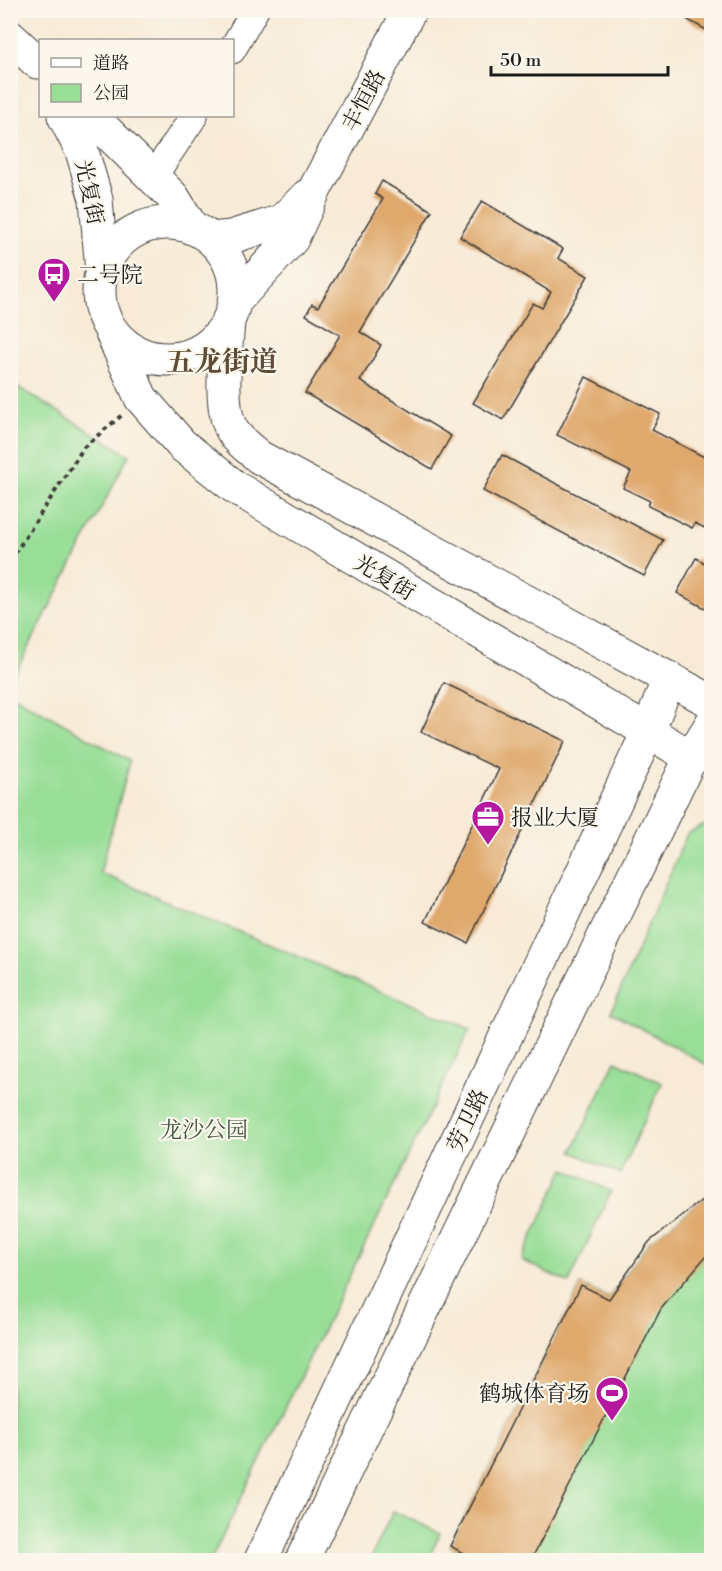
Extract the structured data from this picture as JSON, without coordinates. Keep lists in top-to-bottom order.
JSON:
{
  "streets": {
    "main road": ["丰恒路", "光复街", "劳卫路"]
  },
  "crossings": [
    ["光复街", "劳卫路"]
  ],
  "districts": ["五龙街道"],
  "parks": ["龙沙公园"],
  "places": {
    "bus stop": ["二号院"],
    "office": ["报业大厦"],
    "sports": ["鹤城体育场"]
  },
  "legend": ["道路", "公园"],
  "scale_bar": "50 m"
}
